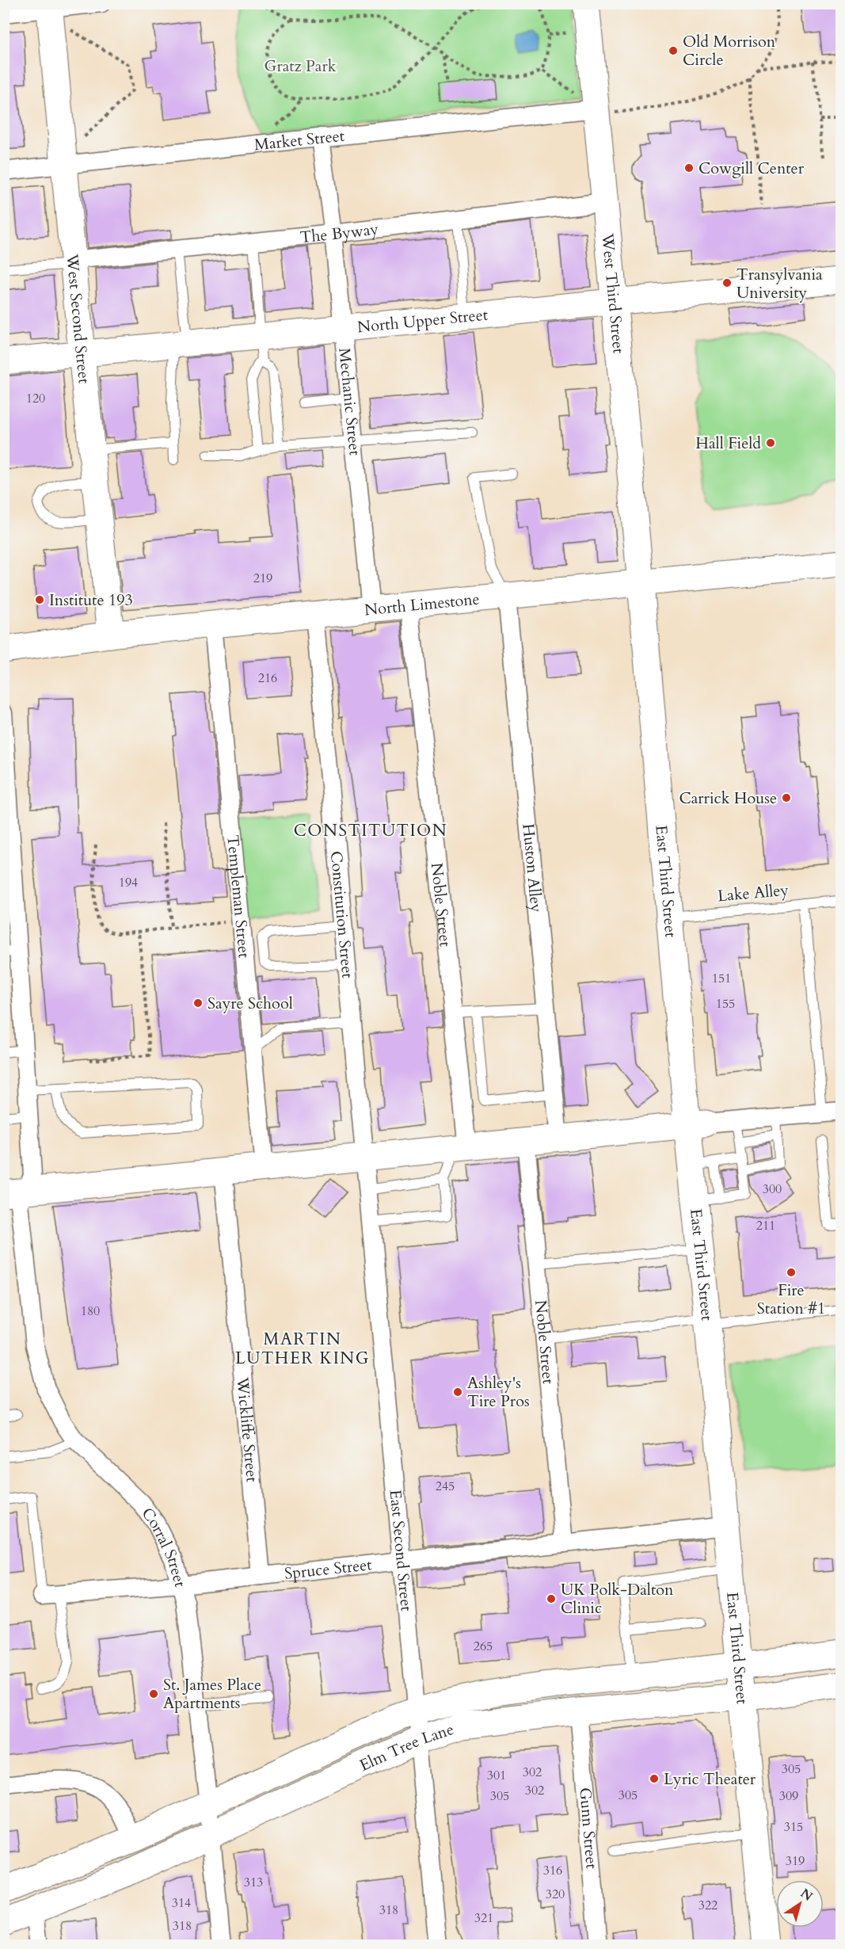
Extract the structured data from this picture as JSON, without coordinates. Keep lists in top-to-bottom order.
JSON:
{
  "streets": {
    "street": [
      "Market Street",
      "The Byway",
      "West Third Street",
      "West Second Street",
      "North Upper Street",
      "Mechanic Street",
      "North Limestone",
      "Huston Alley",
      "East Third Street",
      "Templeman Street",
      "Noble Street",
      "Constitution Street",
      "Wickliffe Street",
      "Corral Street",
      "East Second Street",
      "Spruce Street",
      "Elm Tree Lane",
      "Gunn Street"
    ],
    "lane": ["Lake Alley"]
  },
  "crossings": [
    ["Market Street", "West Third Street"],
    ["Market Street", "West Second Street"],
    ["Market Street", "Mechanic Street"],
    ["The Byway", "West Third Street"],
    ["The Byway", "West Second Street"],
    ["The Byway", "Mechanic Street"],
    ["West Third Street", "North Upper Street"],
    ["West Third Street", "North Limestone"],
    ["West Third Street", "East Third Street"],
    ["West Second Street", "North Upper Street"],
    ["West Second Street", "North Limestone"],
    ["North Upper Street", "Mechanic Street"],
    ["Mechanic Street", "North Limestone"],
    ["North Limestone", "Huston Alley"],
    ["North Limestone", "East Third Street"],
    ["North Limestone", "Templeman Street"],
    ["North Limestone", "Noble Street"],
    ["North Limestone", "Constitution Street"],
    ["East Third Street", "Lake Alley"],
    ["East Third Street", "Spruce Street"],
    ["East Third Street", "Elm Tree Lane"],
    ["Noble Street", "Spruce Street"],
    ["Constitution Street", "East Second Street"],
    ["Wickliffe Street", "Spruce Street"],
    ["Corral Street", "Spruce Street"],
    ["Corral Street", "Elm Tree Lane"],
    ["East Second Street", "Spruce Street"],
    ["East Second Street", "Elm Tree Lane"],
    ["Elm Tree Lane", "Gunn Street"]
  ],
  "districts": ["CONSTITUTION", "MARTIN LUTHER KING"],
  "parks": ["Gratz Park"],
  "places": [
    "Old Morrison Circle",
    "Cowgill Center",
    "Transylvania University",
    "Hall Field",
    "Institute 193",
    "Carrick House",
    "Sayre School",
    "Fire Station #1",
    "Ashley's Tire Pros",
    "UK Polk-Dalton Clinic",
    "St. James Place Apartments",
    "Lyric Theater"
  ],
  "house_numbers": [
    "120",
    "219",
    "216",
    "194",
    "151",
    "155",
    "300",
    "211",
    "180",
    "245",
    "265",
    "305",
    "302",
    "301",
    "302",
    "305",
    "305",
    "309",
    "315",
    "319",
    "316",
    "313",
    "320",
    "314",
    "322",
    "318",
    "321",
    "318"
  ],
  "north": "top right"
}
